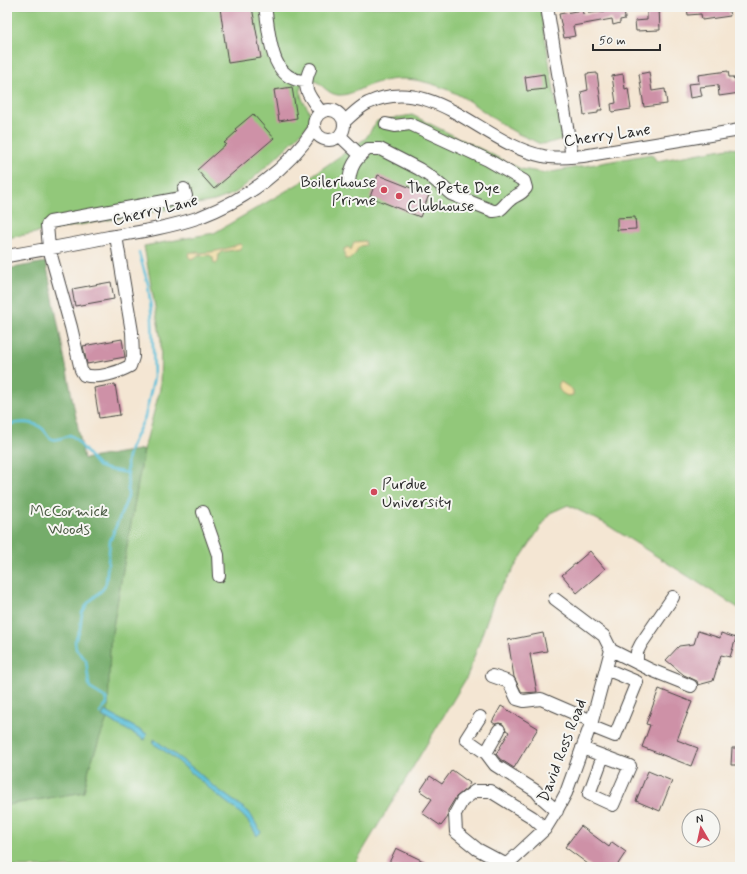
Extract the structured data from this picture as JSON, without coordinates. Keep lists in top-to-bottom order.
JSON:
{
  "streets": {
    "street": ["Cherry Lane", "David Ross Road"]
  },
  "parks": ["McCormick Woods"],
  "places": ["Boilerhouse Prime", "The Pete Dye Clubhouse", "Purdue University"],
  "scale_bar": "50 m",
  "north": "top"
}
